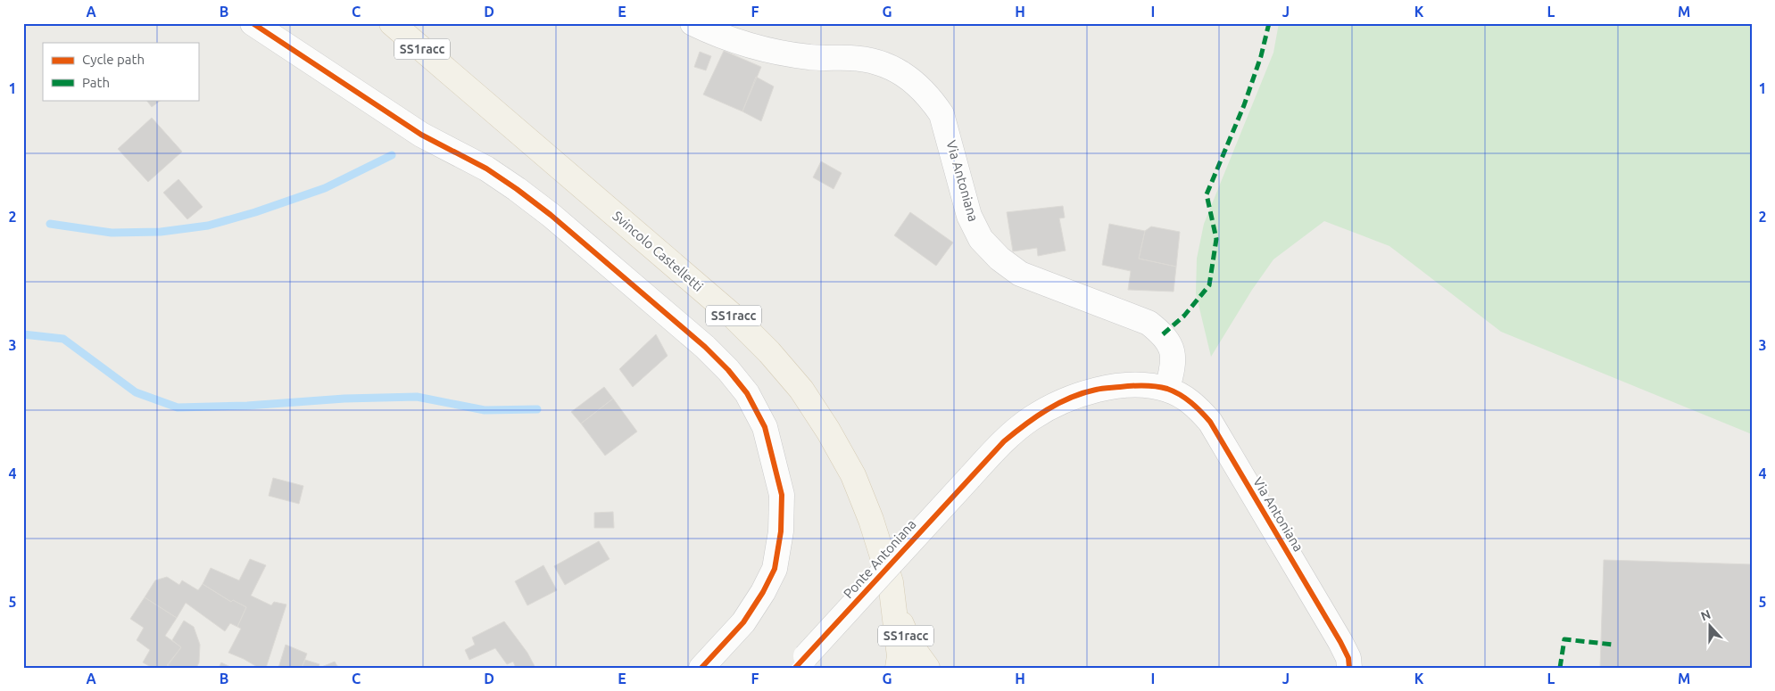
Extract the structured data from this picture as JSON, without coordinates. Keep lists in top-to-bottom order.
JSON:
{
  "streets": {
    "main road": ["SS1racc", "Svincolo Castelletti"],
    "street": ["Via Antoniana", "Ponte Antoniana"]
  },
  "crossings": [
    ["SS1racc", "Svincolo Castelletti"],
    ["Via Antoniana", "Ponte Antoniana"]
  ],
  "legend": ["Cycle path", "Path"],
  "north": "top",
  "grid": {
    "columns": [
      "A",
      "B",
      "C",
      "D",
      "E",
      "F",
      "G",
      "H",
      "I",
      "J",
      "K",
      "L",
      "M"
    ],
    "rows": [
      "1",
      "2",
      "3",
      "4",
      "5"
    ]
  }
}
